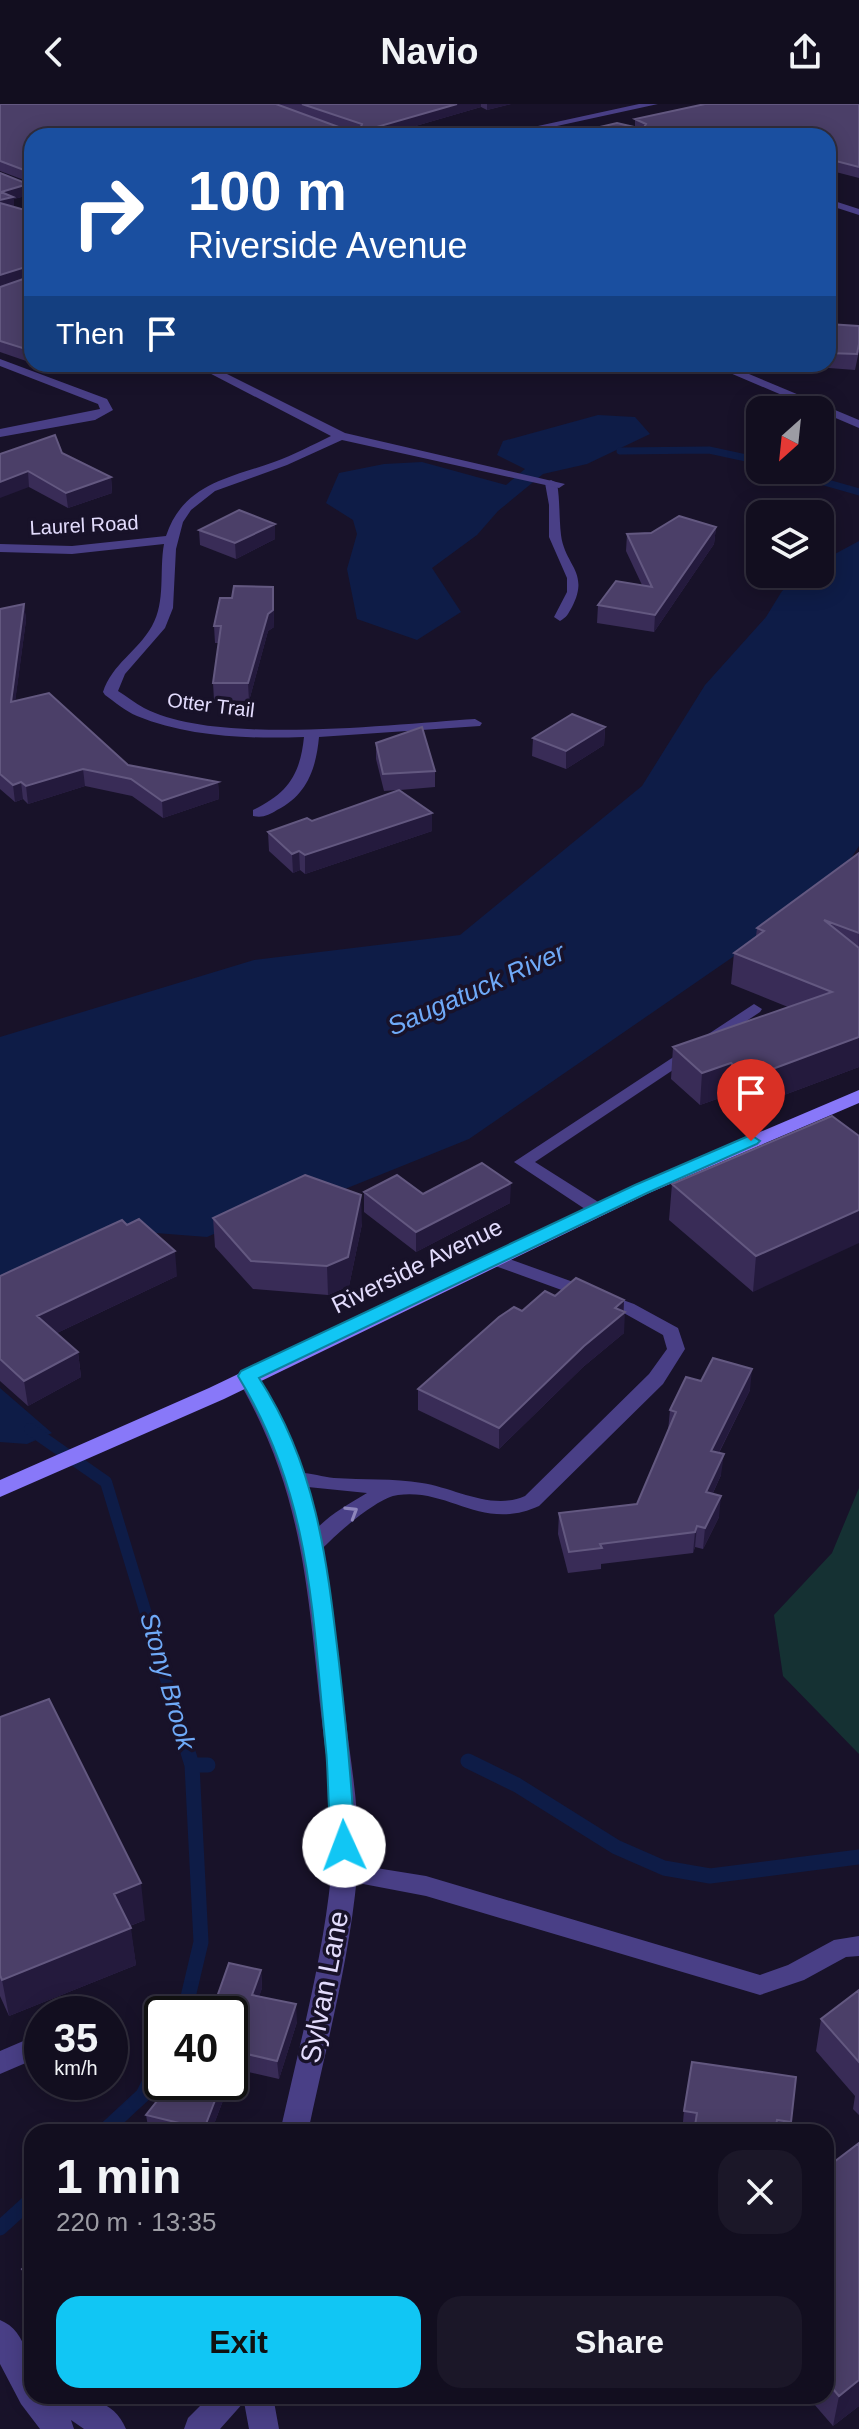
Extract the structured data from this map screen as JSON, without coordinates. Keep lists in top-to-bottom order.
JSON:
{
  "streets": {
    "main road": ["Riverside Avenue"],
    "street": ["Laurel Road", "Otter Trail", "Sylvan Lane"]
  },
  "crossings": [
    ["Laurel Road", "Otter Trail"],
    ["Riverside Avenue", "Sylvan Lane"]
  ],
  "water": ["Saugatuck River", "Stony Brook"],
  "north": "bottom left",
  "page": {
    "header": "Navio",
    "turn": ["100 m", "Riverside Avenue"],
    "then": "Then",
    "speed": "35 km/h",
    "limit": "40",
    "heading": ["1 min", "220 m · 13:35"],
    "buttons": ["Exit", "Share"]
  }
}
